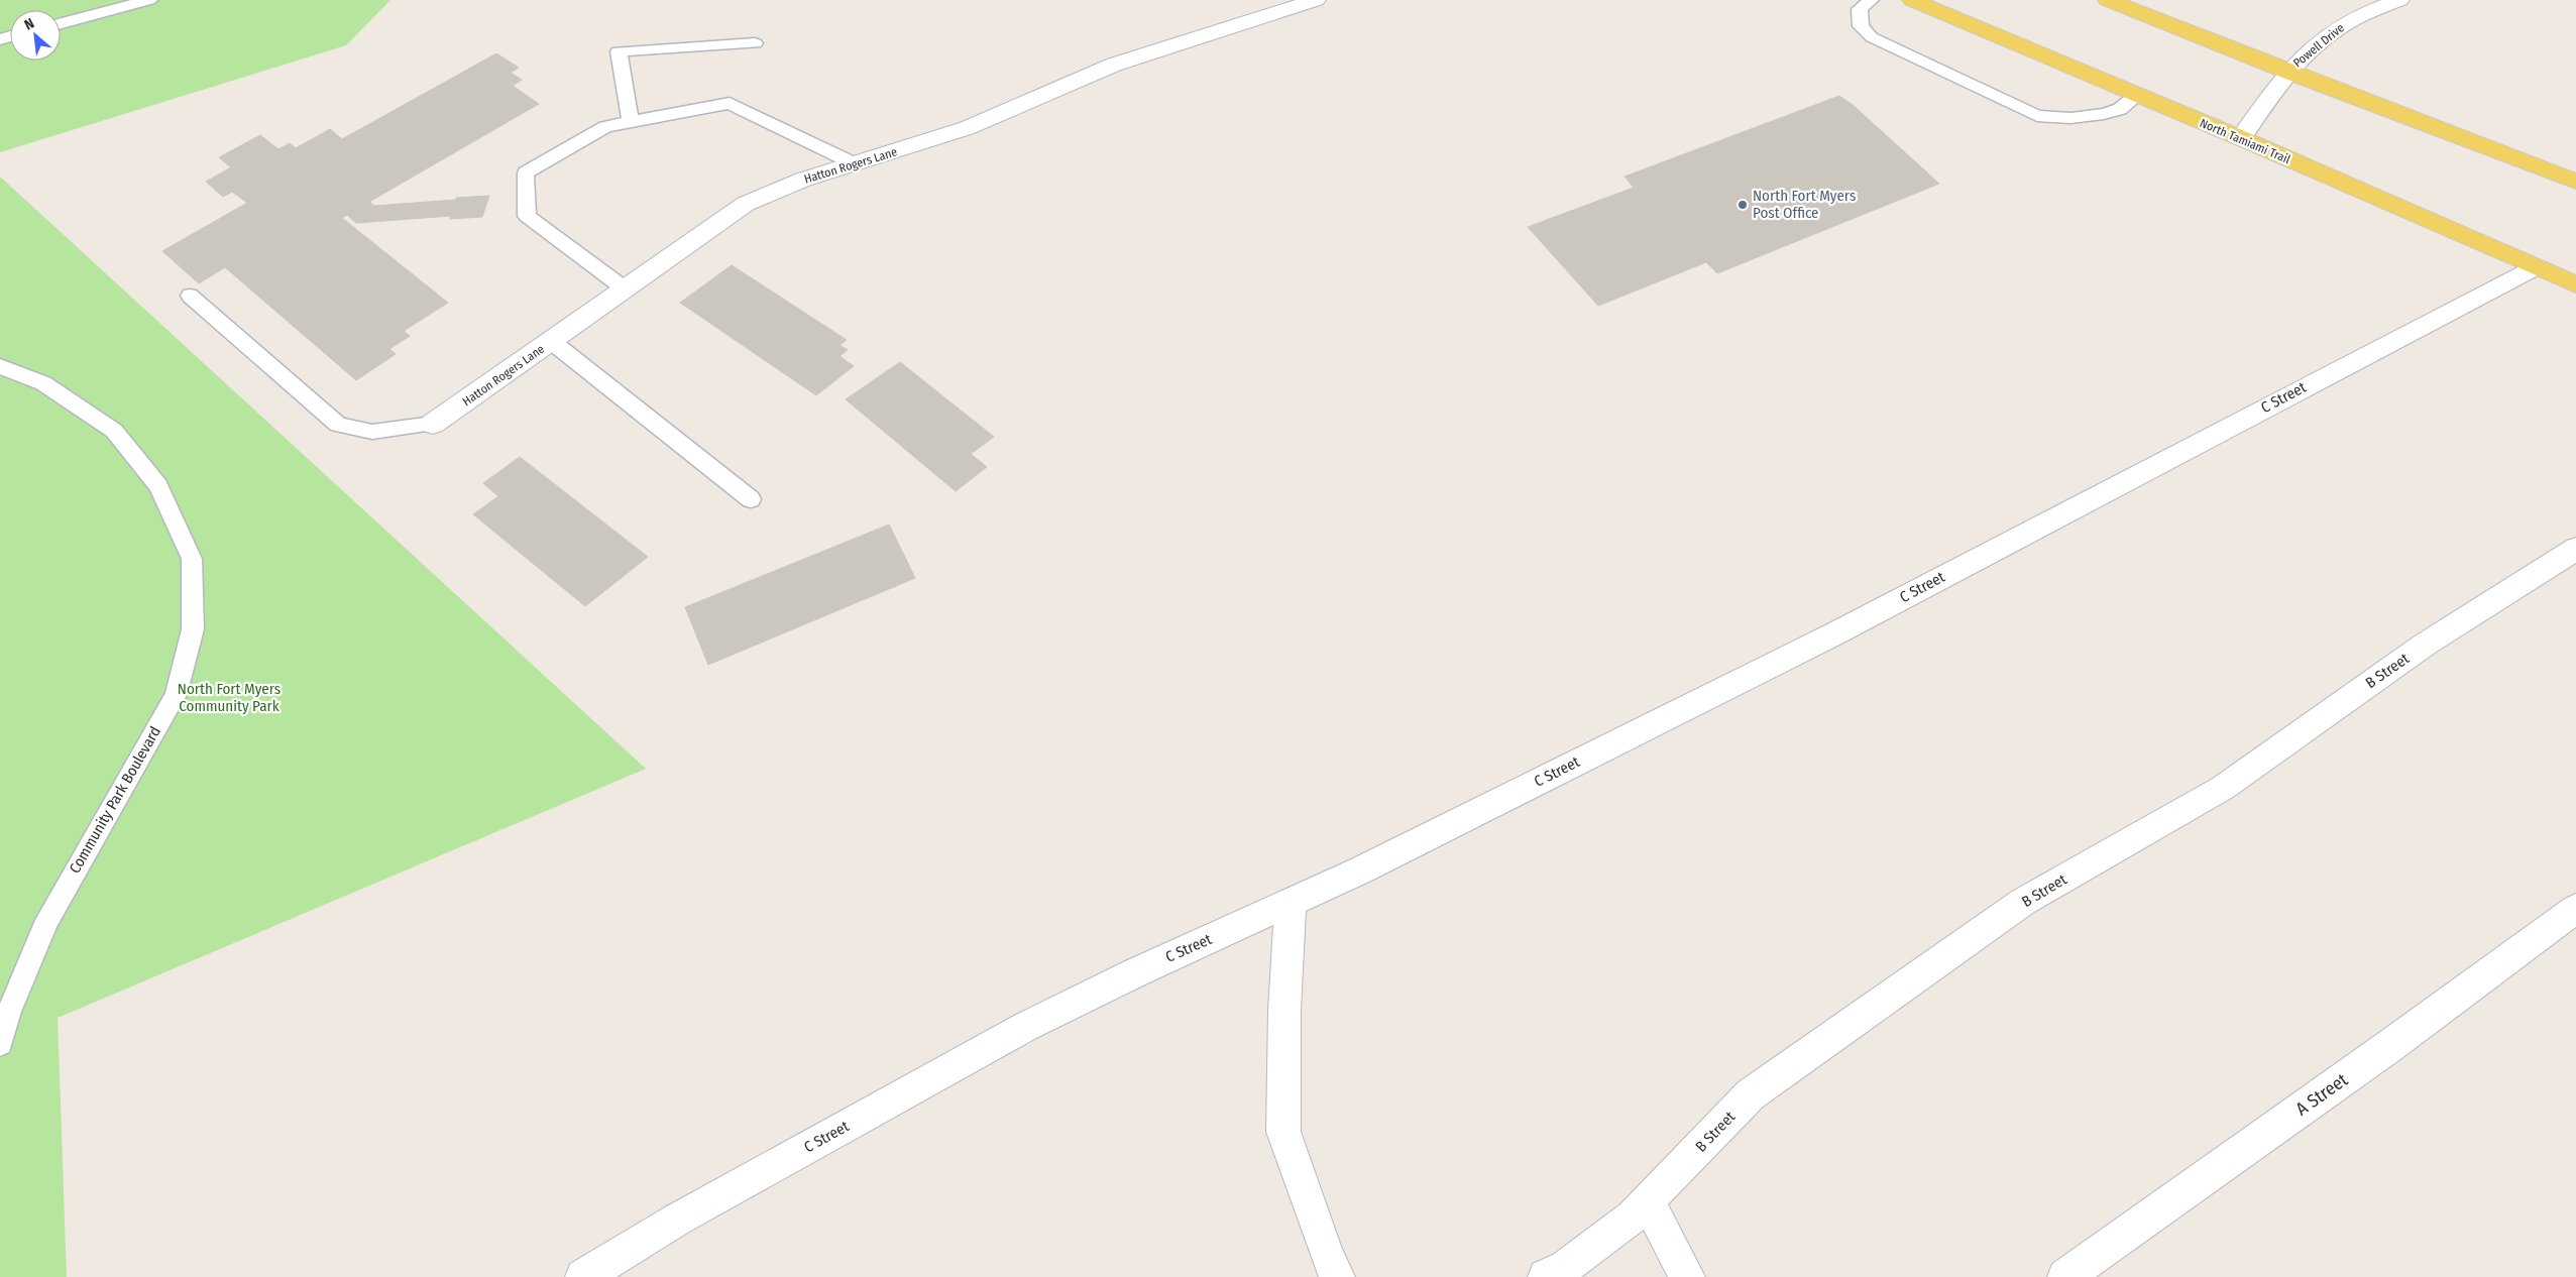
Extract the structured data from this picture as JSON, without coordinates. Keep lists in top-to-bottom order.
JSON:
{
  "streets": {
    "main road": ["North Tamiami Trail"],
    "street": [
      "Powell Drive",
      "Hatton Rogers Lane",
      "C Street",
      "B Street",
      "A Street"
    ],
    "lane": ["Community Park Boulevard"]
  },
  "crossings": [
    ["Powell Drive", "North Tamiami Trail"],
    ["North Tamiami Trail", "C Street"]
  ],
  "parks": ["North Fort Myers Community Park"],
  "places": ["North Fort Myers Post Office"],
  "north": "top left"
}
